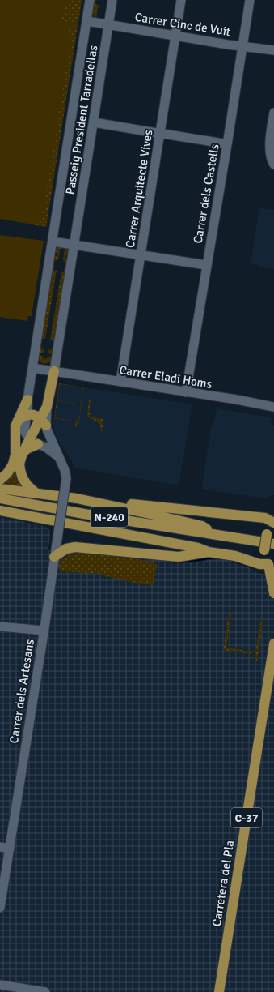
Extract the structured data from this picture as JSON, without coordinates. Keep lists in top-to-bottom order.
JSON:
{
  "streets": {
    "main road": ["N-240", "C-37", "Carretera del Pla"],
    "street": [
      "Carrer Cinc de Vuit",
      "Passeig President Tarradellas",
      "Carrer Arquitecte Vives",
      "Carrer dels Castells",
      "Carrer Eladi Homs",
      "Carrer dels Artesans"
    ]
  },
  "crossings": [
    ["Carrer Cinc de Vuit", "Passeig President Tarradellas"],
    ["Carrer Cinc de Vuit", "Carrer Arquitecte Vives"],
    ["Carrer Cinc de Vuit", "Carrer dels Castells"],
    ["Passeig President Tarradellas", "Carrer Eladi Homs"],
    ["Carrer Arquitecte Vives", "Carrer Eladi Homs"],
    ["Carrer dels Castells", "Carrer Eladi Homs"]
  ]
}
